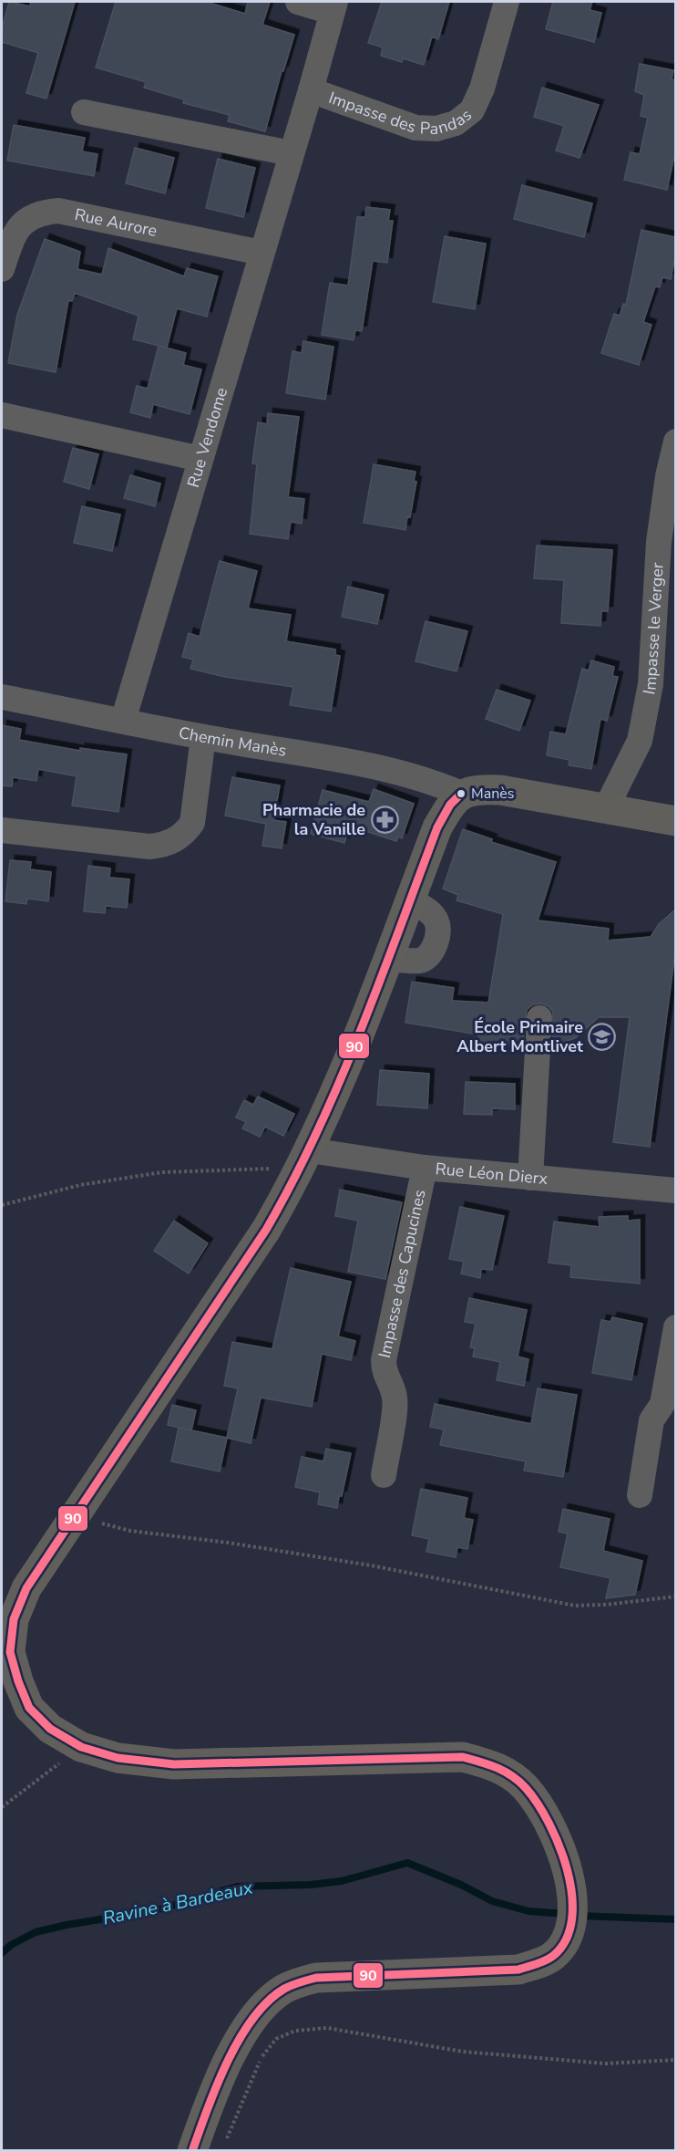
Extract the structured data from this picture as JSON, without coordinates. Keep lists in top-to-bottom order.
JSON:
{
  "streets": {
    "street": [
      "Impasse des Pandas",
      "Rue Aurore",
      "Rue Vendome",
      "Impasse le Verger",
      "Chemin Manès",
      "Rue Léon Dierx",
      "Impasse des Capucines"
    ]
  },
  "crossings": [
    ["Impasse des Pandas", "Rue Vendome"],
    ["Rue Aurore", "Rue Vendome"],
    ["Rue Vendome", "Chemin Manès"],
    ["Rue Léon Dierx", "Impasse des Capucines"]
  ],
  "water": ["Ravine à Bardeaux"],
  "places": {
    "other": ["Manès"],
    "pharmacy": ["Pharmacie de la Vanille"],
    "school or university": ["École Primaire Albert Montlivet"]
  },
  "lines": ["transit line 90"]
}
